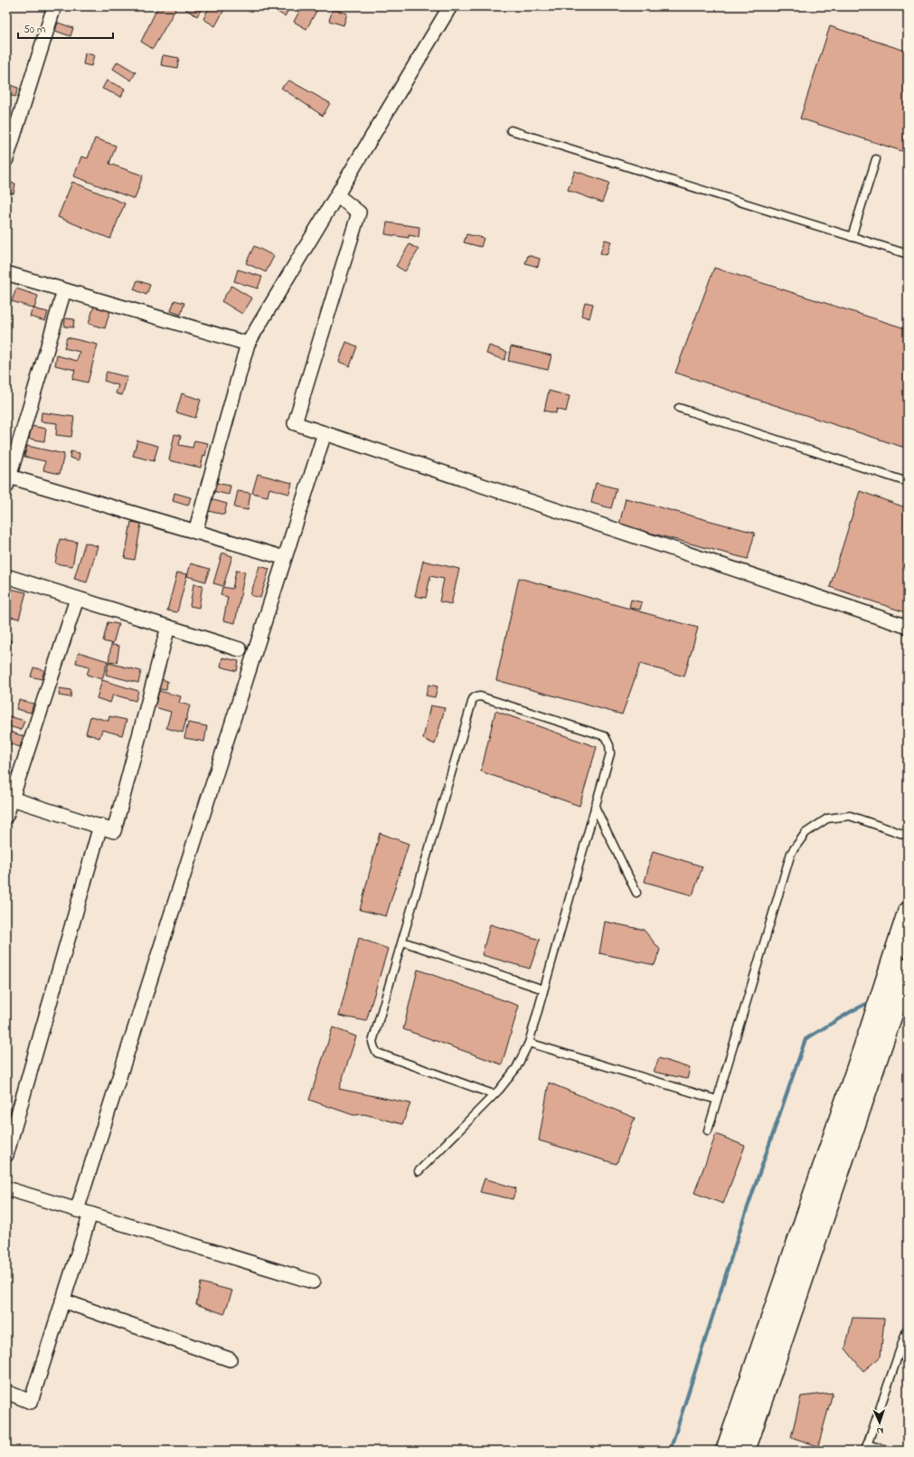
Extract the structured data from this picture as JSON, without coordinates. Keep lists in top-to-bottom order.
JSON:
{
  "scale_bar": "50 m",
  "north": "bottom"
}
